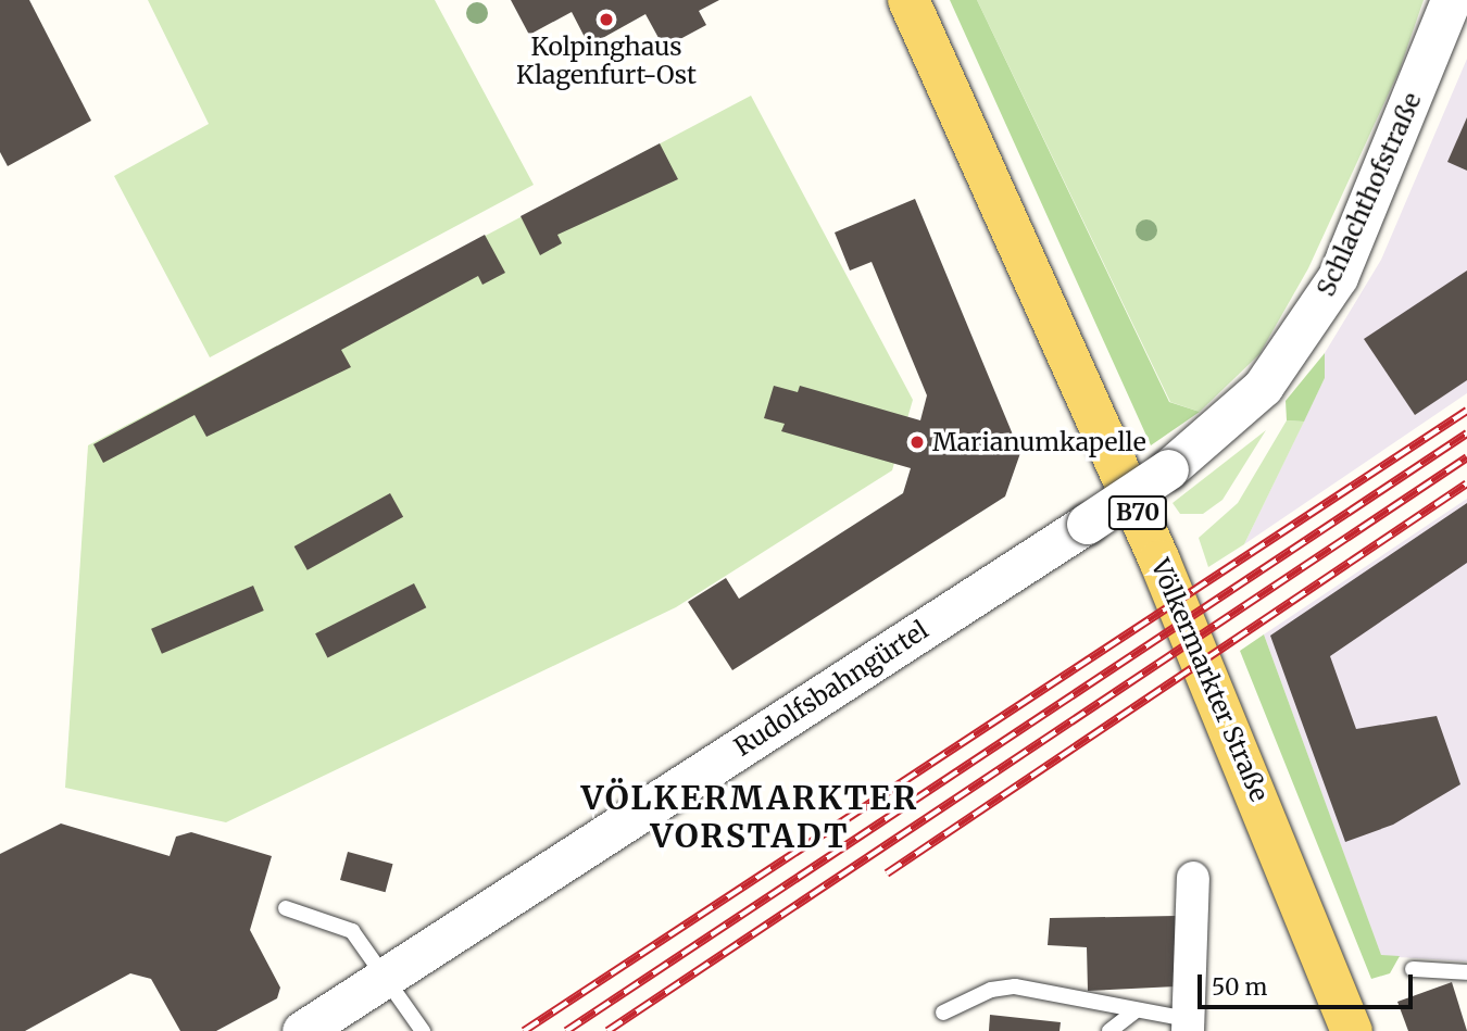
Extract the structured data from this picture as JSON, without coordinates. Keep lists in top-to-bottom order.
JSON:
{
  "streets": {
    "main road": ["B70", "Völkermarkter Straße"],
    "street": ["Schlachthofstraße", "Rudolfsbahngürtel"]
  },
  "crossings": [
    ["Schlachthofstraße", "Rudolfsbahngürtel"]
  ],
  "districts": ["VÖLKERMARKTER VORSTADT"],
  "places": ["Kolpinghaus Klagenfurt-Ost", "Marianumkapelle"],
  "scale_bar": "50 m"
}
